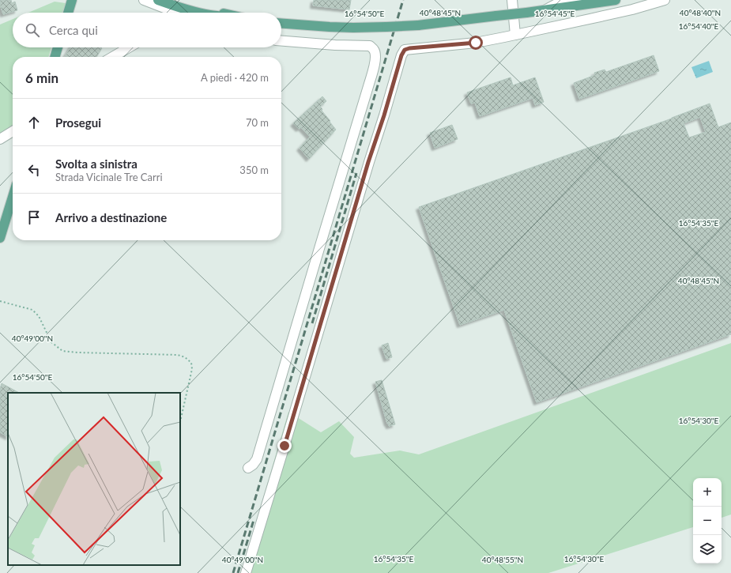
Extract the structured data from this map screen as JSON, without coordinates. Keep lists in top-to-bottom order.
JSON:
{
  "page": {
    "search": "Cerca qui",
    "heading": ["6 min", "A piedi · 420 m"],
    "list": [
      ["Prosegui", "70 m"],
      ["Svolta a sinistra", "Strada Vicinale Tre Carri", "350 m"],
      "Arrivo a destinazione"
    ],
    "map_buttons": ["+", "−"]
  },
  "coordinates": [
    "40°48'40\"N",
    "40°48'45\"N",
    "16°54'50\"E",
    "16°54'45\"E",
    "16°54'40\"E",
    "16°54'35\"E",
    "40°49'00\"N",
    "16°54'30\"E",
    "40°48'55\"N"
  ]
}
